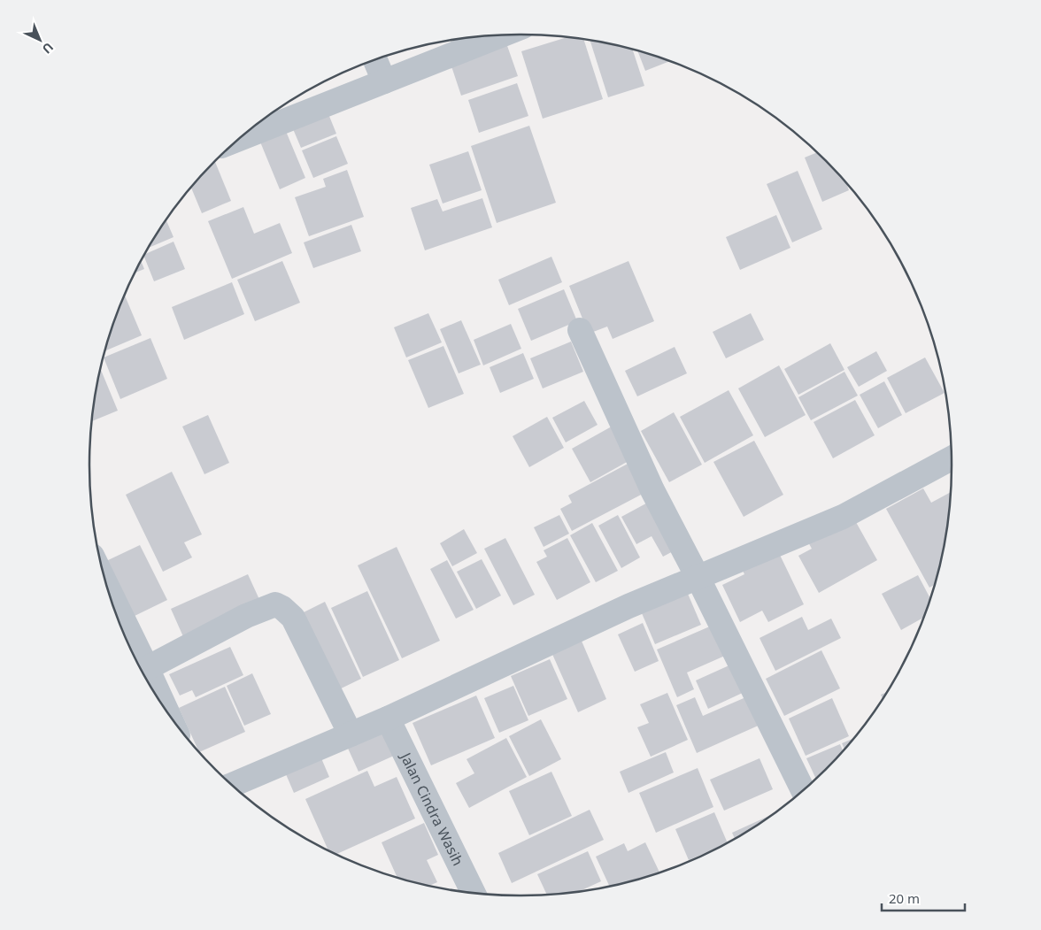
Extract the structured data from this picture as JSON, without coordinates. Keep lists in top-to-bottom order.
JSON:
{
  "streets": {
    "street": ["Jalan Cindra Wasih"]
  },
  "scale_bar": "20 m",
  "north": "bottom right"
}
